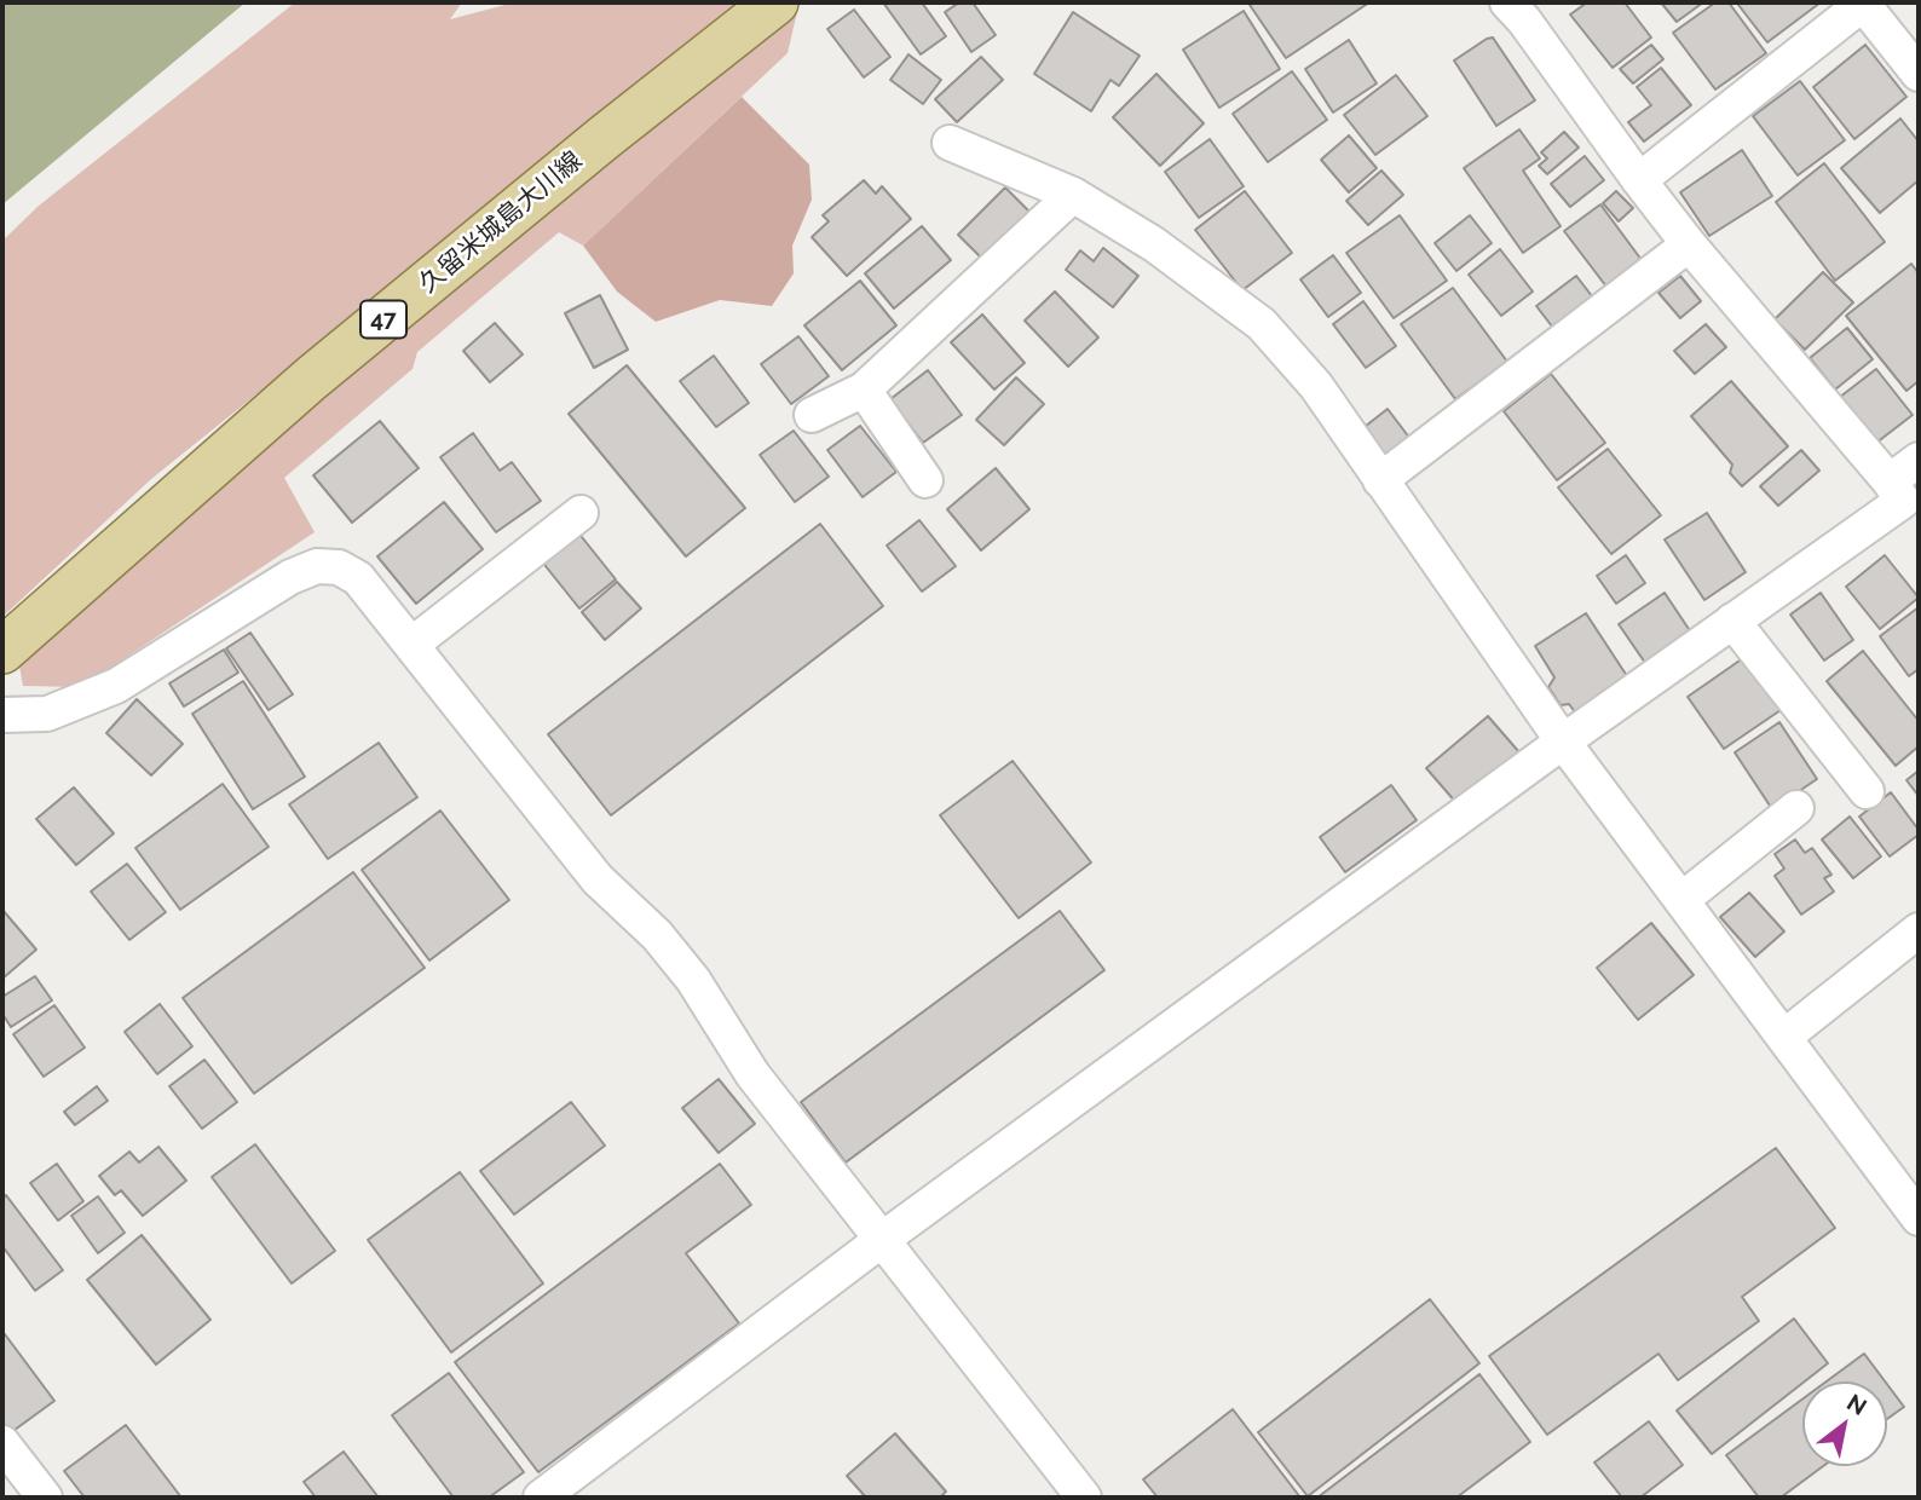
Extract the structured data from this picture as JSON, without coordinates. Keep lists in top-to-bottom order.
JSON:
{
  "streets": {
    "main road": ["久留米城島大川線", "47"]
  },
  "north": "top right"
}
